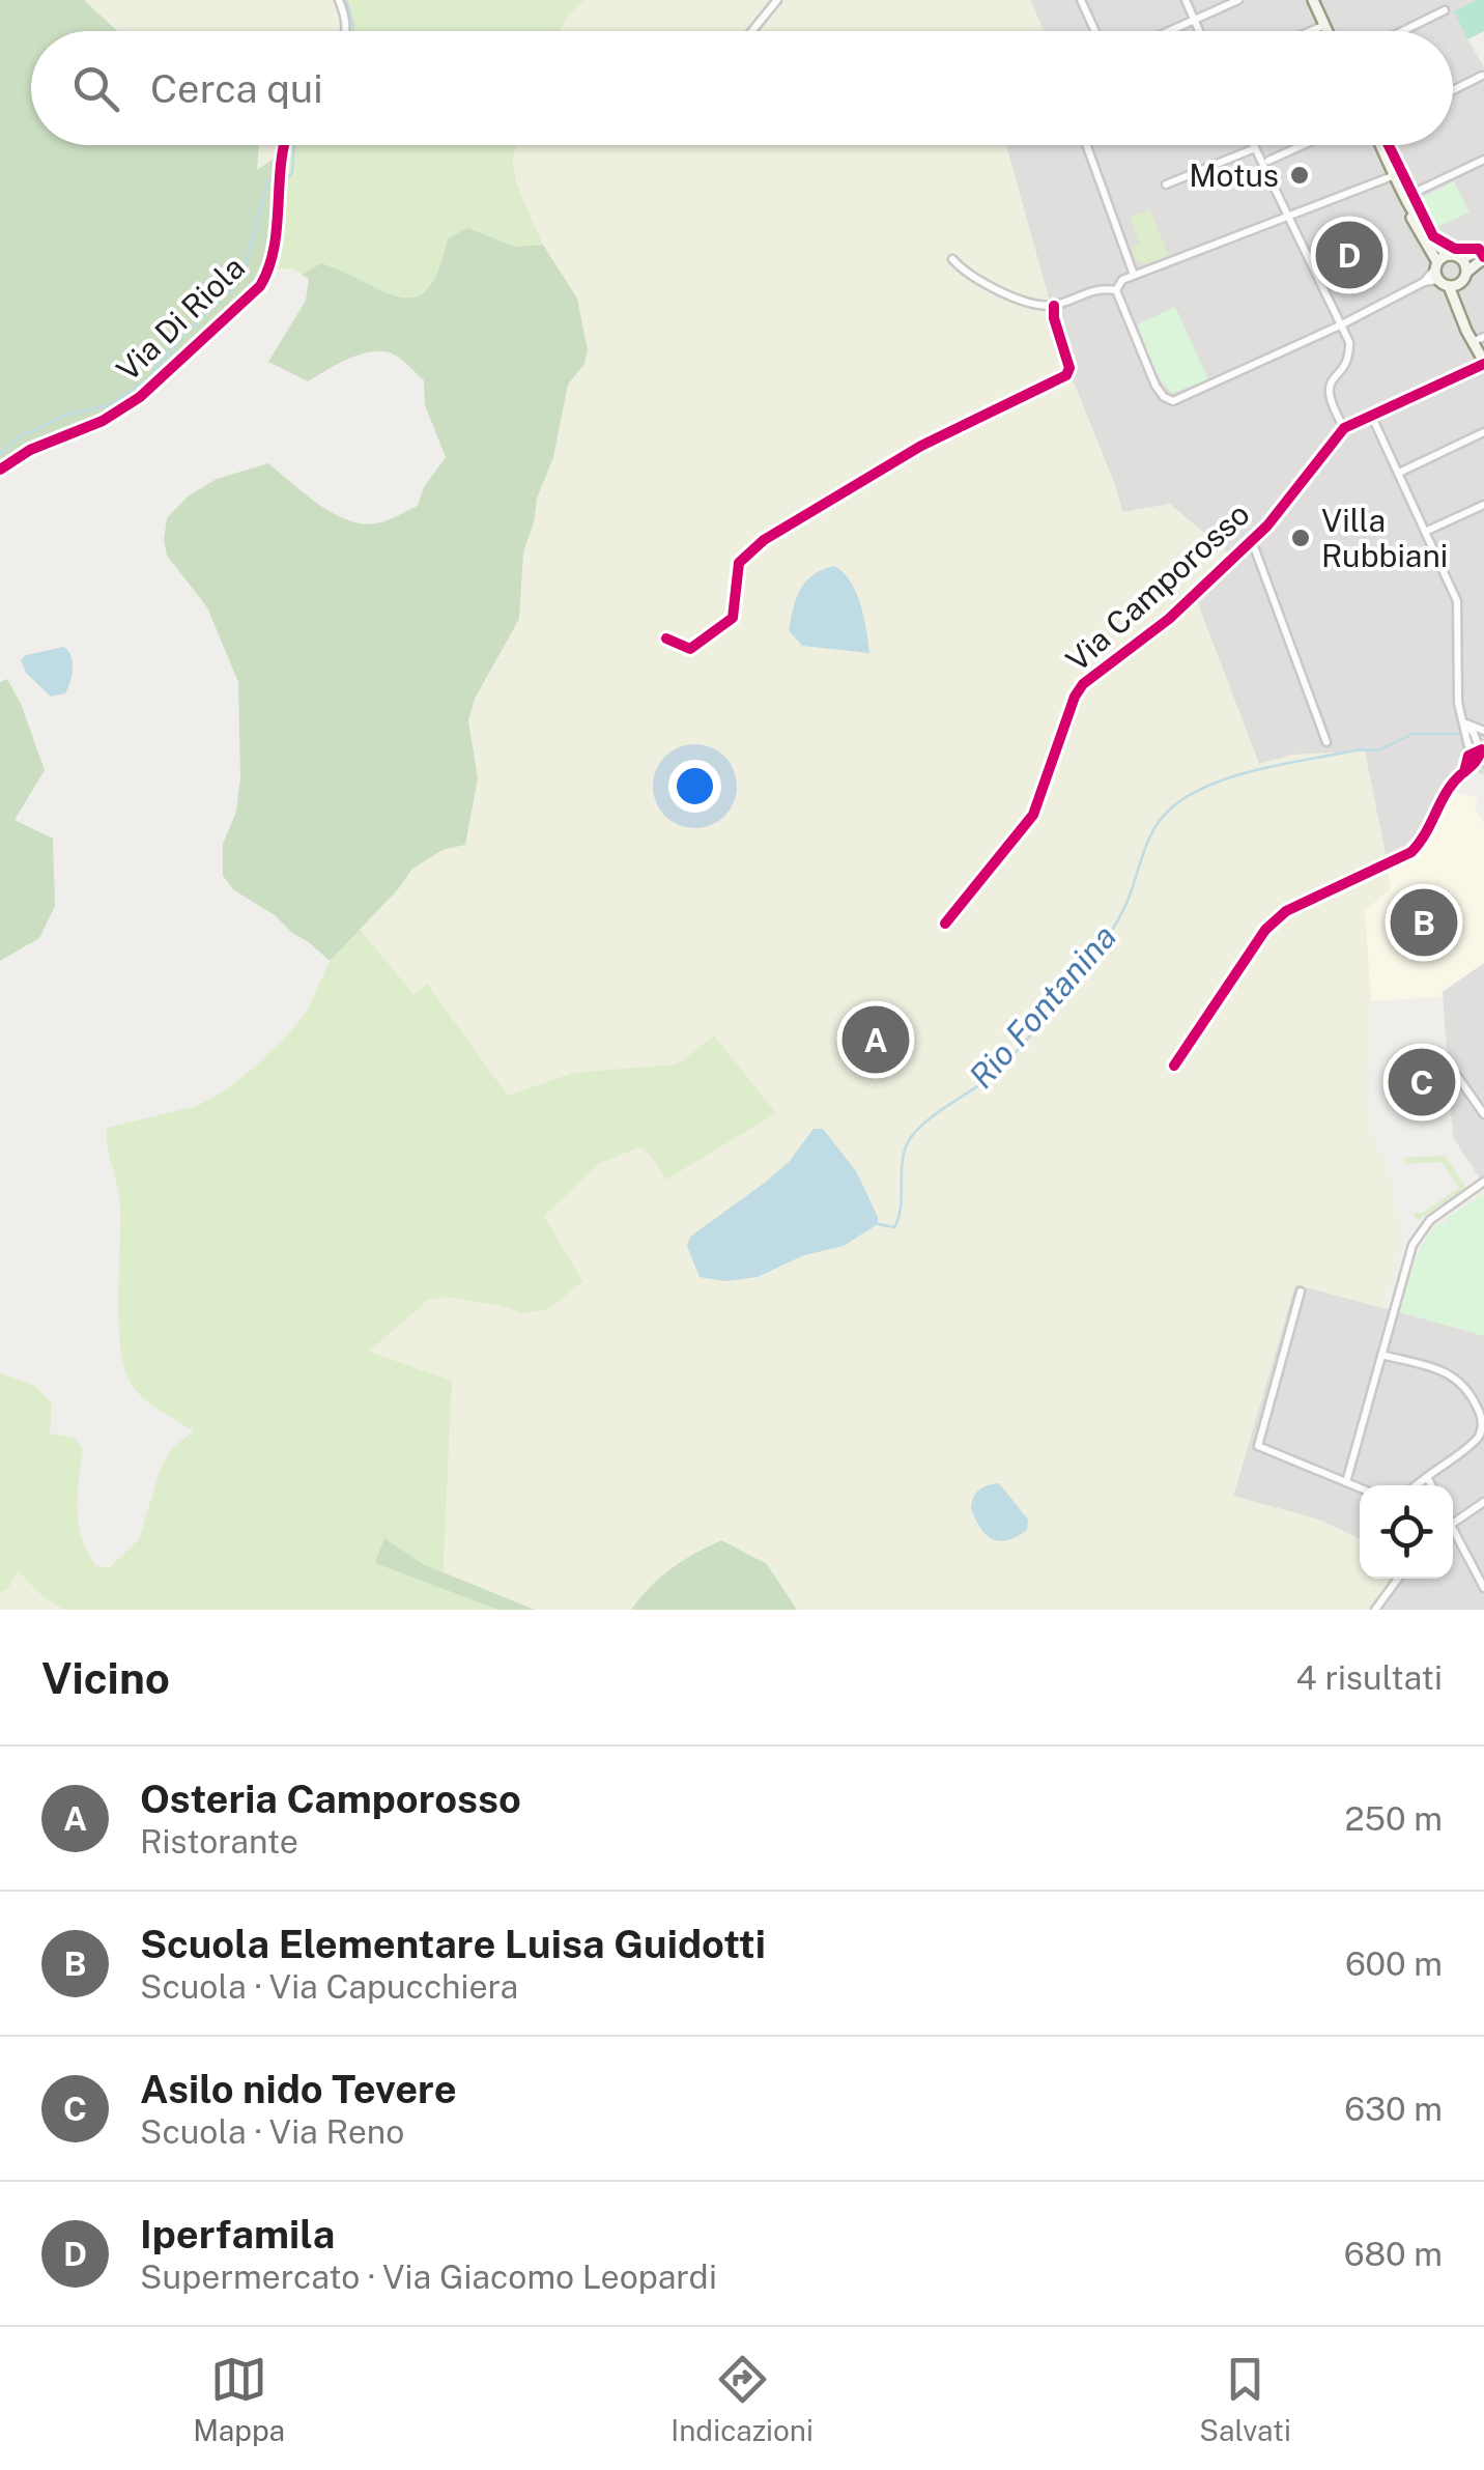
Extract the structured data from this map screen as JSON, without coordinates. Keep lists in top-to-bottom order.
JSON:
{
  "streets": {
    "street": ["Via Di Riola", "Via Camporosso"]
  },
  "water": ["Rio Fontanina"],
  "places": ["Motus", "Villa Rubbiani"],
  "page": {
    "search": "Cerca qui",
    "pins": [
      "D",
      "B",
      "A",
      "C"
    ],
    "heading": ["Vicino", "4 risultati"],
    "list": [
      {
        "mark": "A",
        "name": "Osteria Camporosso",
        "note": "Ristorante",
        "value": "250 m"
      },
      {
        "mark": "B",
        "name": "Scuola Elementare Luisa Guidotti",
        "note": "Scuola · Via Capucchiera",
        "value": "600 m"
      },
      {
        "mark": "C",
        "name": "Asilo nido Tevere",
        "note": "Scuola · Via Reno",
        "value": "630 m"
      },
      {
        "mark": "D",
        "name": "Iperfamila",
        "note": "Supermercato · Via Giacomo Leopardi",
        "value": "680 m"
      }
    ],
    "nav": ["Mappa", "Indicazioni", "Salvati"]
  }
}
